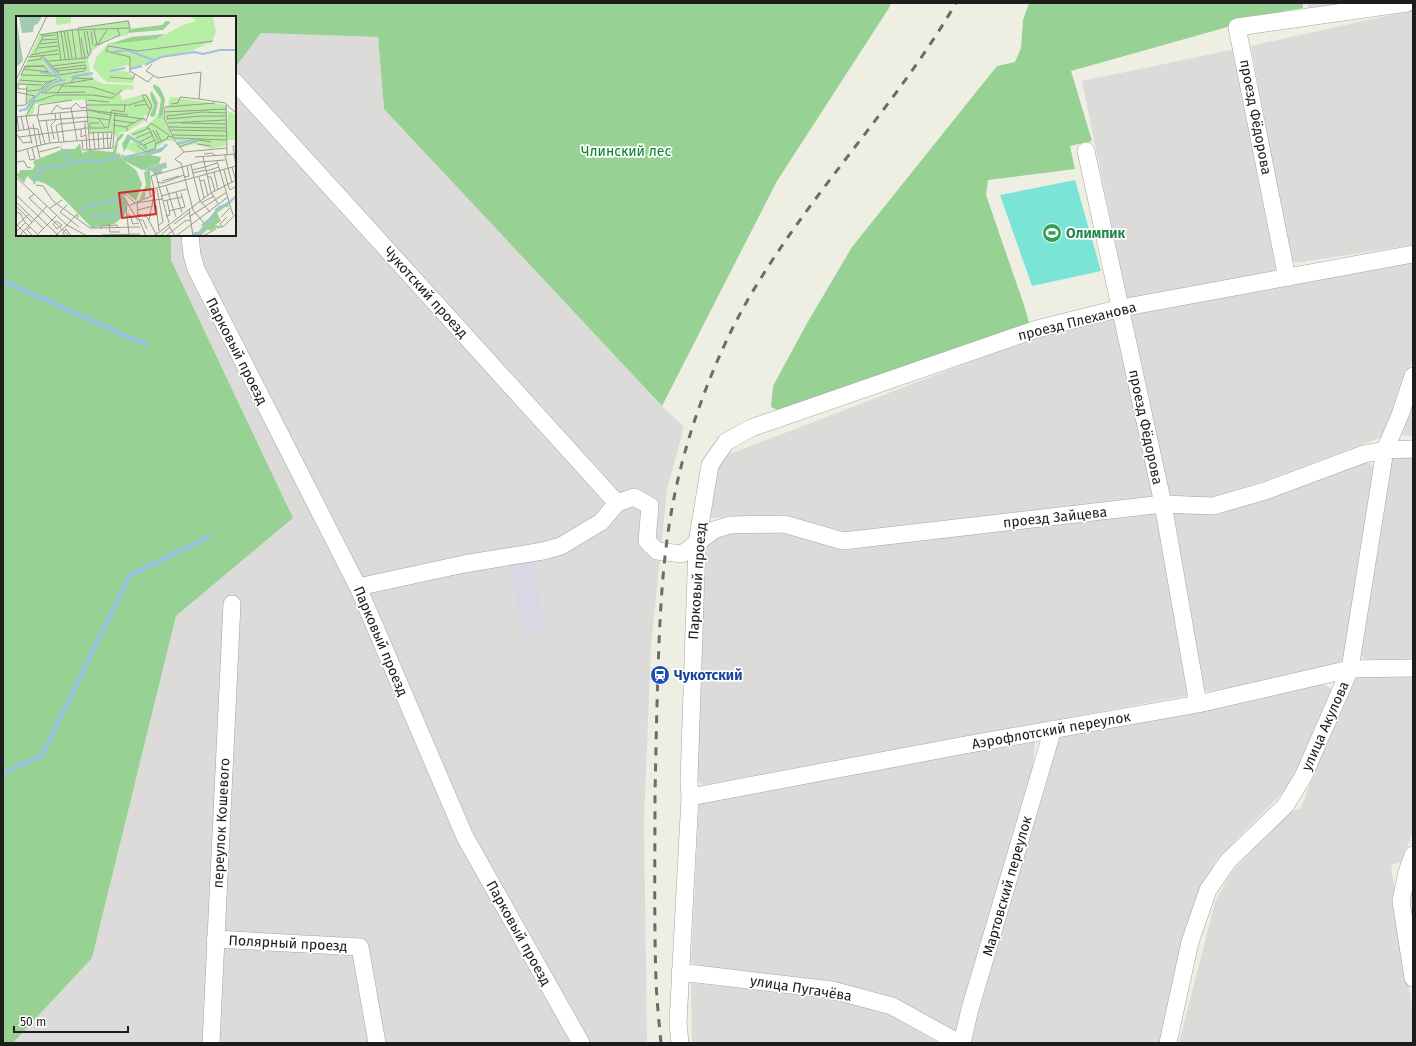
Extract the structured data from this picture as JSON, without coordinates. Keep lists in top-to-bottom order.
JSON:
{
  "streets": {
    "street": [
      "проезд Фёдорова",
      "Чукотский проезд",
      "проезд Плеханова",
      "Парковый проезд",
      "проезд Зайцева",
      "улица Акулова",
      "Аэрофлотский переулок",
      "переулок Кошевого",
      "Мартовский переулок",
      "Полярный проезд",
      "улица Пугачёва"
    ]
  },
  "crossings": [
    ["проезд Фёдорова", "проезд Плеханова"],
    ["проезд Фёдорова", "проезд Зайцева"],
    ["проезд Фёдорова", "Аэрофлотский переулок"],
    ["проезд Плеханова", "Парковый проезд"],
    ["Парковый проезд", "проезд Зайцева"],
    ["Парковый проезд", "Аэрофлотский переулок"],
    ["Парковый проезд", "улица Пугачёва"],
    ["проезд Зайцева", "улица Акулова"],
    ["улица Акулова", "Аэрофлотский переулок"],
    ["Аэрофлотский переулок", "Мартовский переулок"],
    ["переулок Кошевого", "Полярный проезд"],
    ["Мартовский переулок", "улица Пугачёва"]
  ],
  "parks": ["Члинский лес"],
  "places": {
    "sports": ["Олимпик"],
    "station": ["Чукотский"]
  },
  "scale_bar": "50 m"
}
